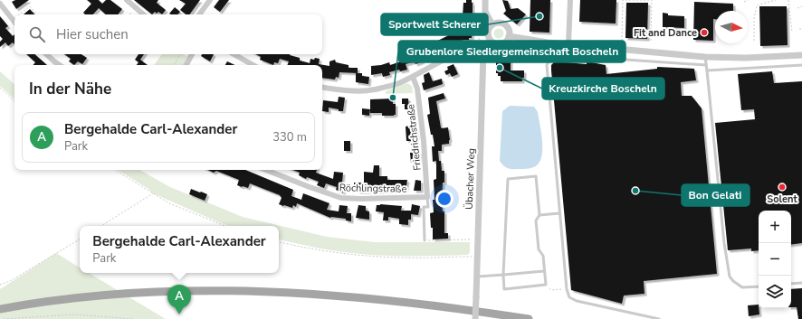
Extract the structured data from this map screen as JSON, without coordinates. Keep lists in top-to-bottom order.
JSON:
{
  "streets": {
    "street": ["Friedrichstraße", "Übacher Weg", "Röchlingstraße"]
  },
  "crossings": [
    ["Friedrichstraße", "Röchlingstraße"]
  ],
  "places": [
    "Sportwelt Scherer",
    "Fit and Dance",
    "Kreuzkirche Boscheln",
    "Grubenlore Siedlergemeinschaft Boscheln",
    "Solent",
    "Bon Gelati"
  ],
  "north": "right",
  "page": {
    "search": "Hier suchen",
    "heading": "In der Nähe",
    "list": [
      {
        "mark": "A",
        "name": "Bergehalde Carl-Alexander",
        "note": "Park",
        "value": "330 m"
      }
    ],
    "map_buttons": ["+", "−"],
    "popup": ["Bergehalde Carl-Alexander", "Park"],
    "pins": "A"
  }
}
